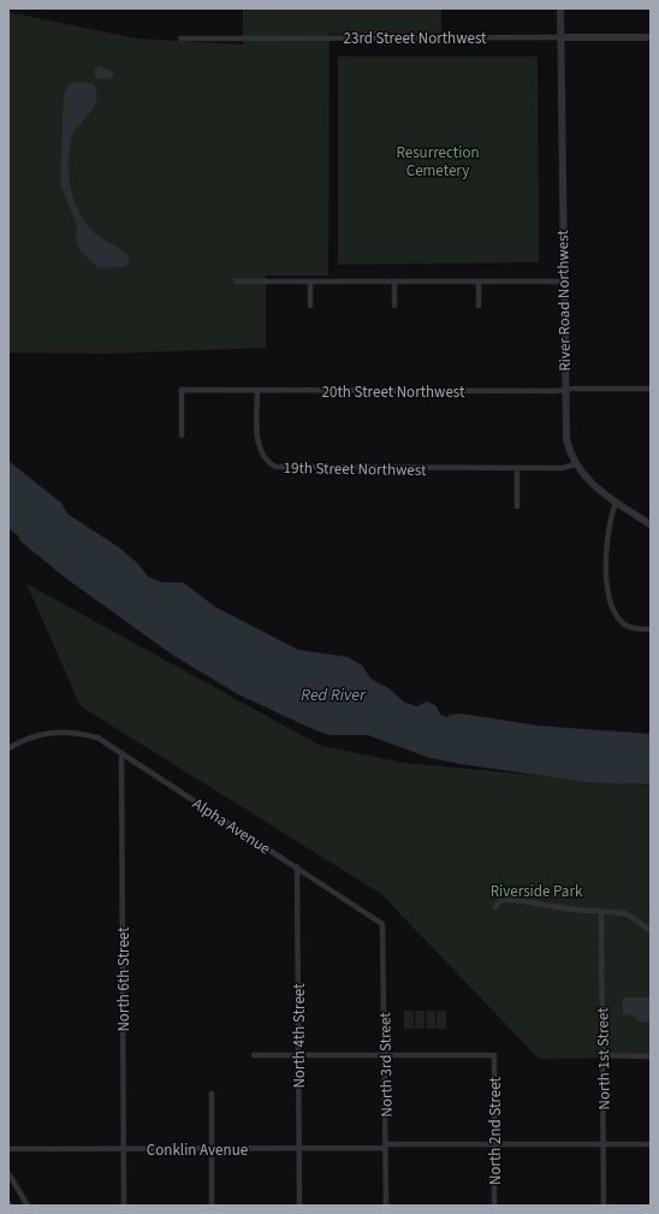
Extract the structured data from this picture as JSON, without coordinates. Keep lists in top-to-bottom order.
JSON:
{
  "streets": {
    "street": [
      "23rd Street Northwest",
      "River Road Northwest",
      "20th Street Northwest",
      "19th Street Northwest",
      "Alpha Avenue",
      "North 6th Street",
      "North 4th Street",
      "North 1st Street",
      "North 3rd Street",
      "North 2nd Street",
      "Conklin Avenue"
    ]
  },
  "crossings": [
    ["23rd Street Northwest", "River Road Northwest"],
    ["River Road Northwest", "20th Street Northwest"],
    ["River Road Northwest", "19th Street Northwest"],
    ["20th Street Northwest", "19th Street Northwest"],
    ["Alpha Avenue", "North 6th Street"],
    ["Alpha Avenue", "North 4th Street"],
    ["Alpha Avenue", "North 3rd Street"],
    ["North 6th Street", "Conklin Avenue"],
    ["North 4th Street", "Conklin Avenue"],
    ["North 1st Street", "Conklin Avenue"],
    ["North 3rd Street", "North 2nd Street"],
    ["North 3rd Street", "Conklin Avenue"],
    ["North 2nd Street", "Conklin Avenue"]
  ],
  "water": ["Red River"],
  "parks": ["Resurrection Cemetery", "Riverside Park"]
}
